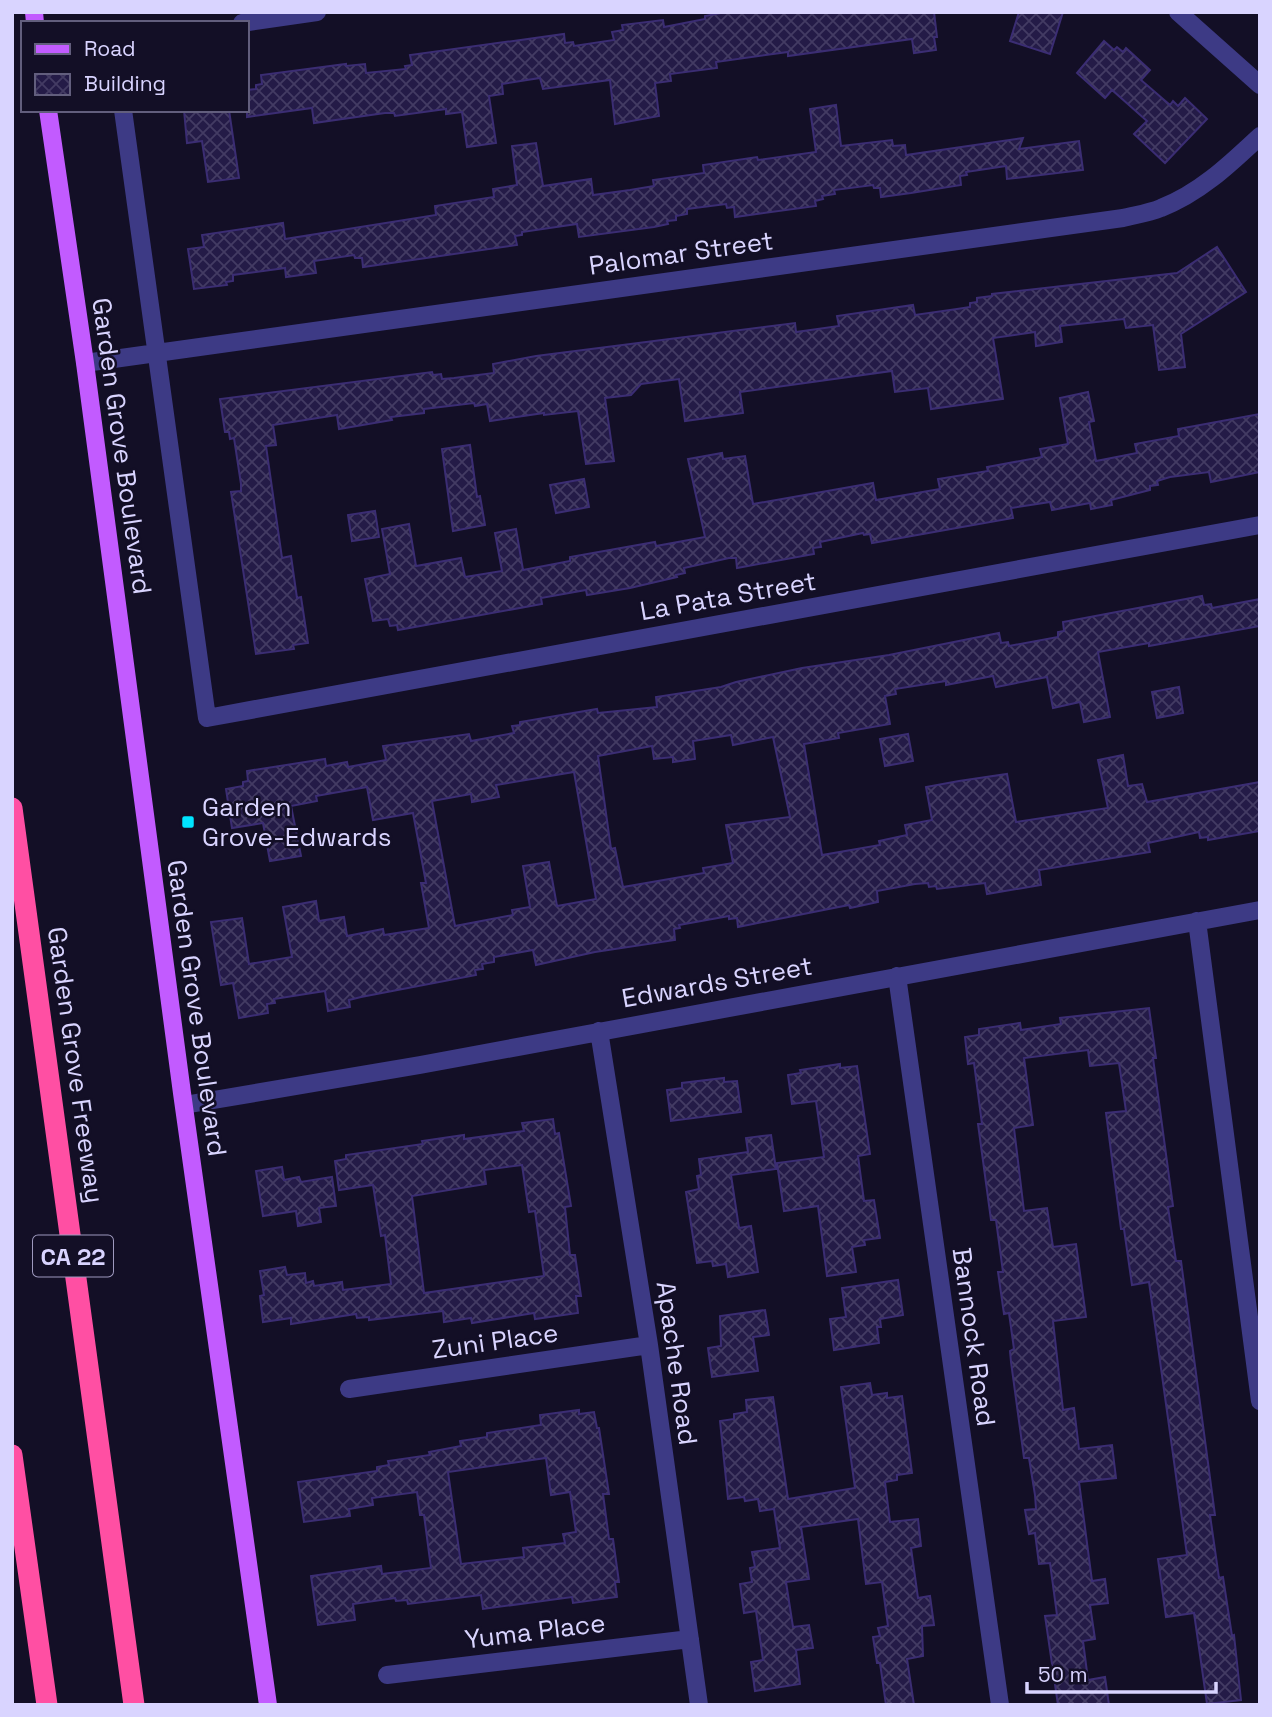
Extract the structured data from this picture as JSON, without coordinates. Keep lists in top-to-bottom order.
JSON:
{
  "streets": {
    "highway": ["Garden Grove Freeway", "CA 22"],
    "main road": ["Garden Grove Boulevard"],
    "street": [
      "Palomar Street",
      "La Pata Street",
      "Edwards Street",
      "Bannock Road",
      "Zuni Place",
      "Apache Road",
      "Yuma Place"
    ]
  },
  "crossings": [
    ["Palomar Street", "Garden Grove Boulevard"],
    ["Garden Grove Boulevard", "La Pata Street"],
    ["Garden Grove Boulevard", "Edwards Street"],
    ["Edwards Street", "Bannock Road"],
    ["Edwards Street", "Apache Road"],
    ["Zuni Place", "Apache Road"],
    ["Apache Road", "Yuma Place"]
  ],
  "places": {
    "transit": ["Garden Grove-Edwards"]
  },
  "legend": ["Road", "Building"],
  "scale_bar": "50 m"
}
